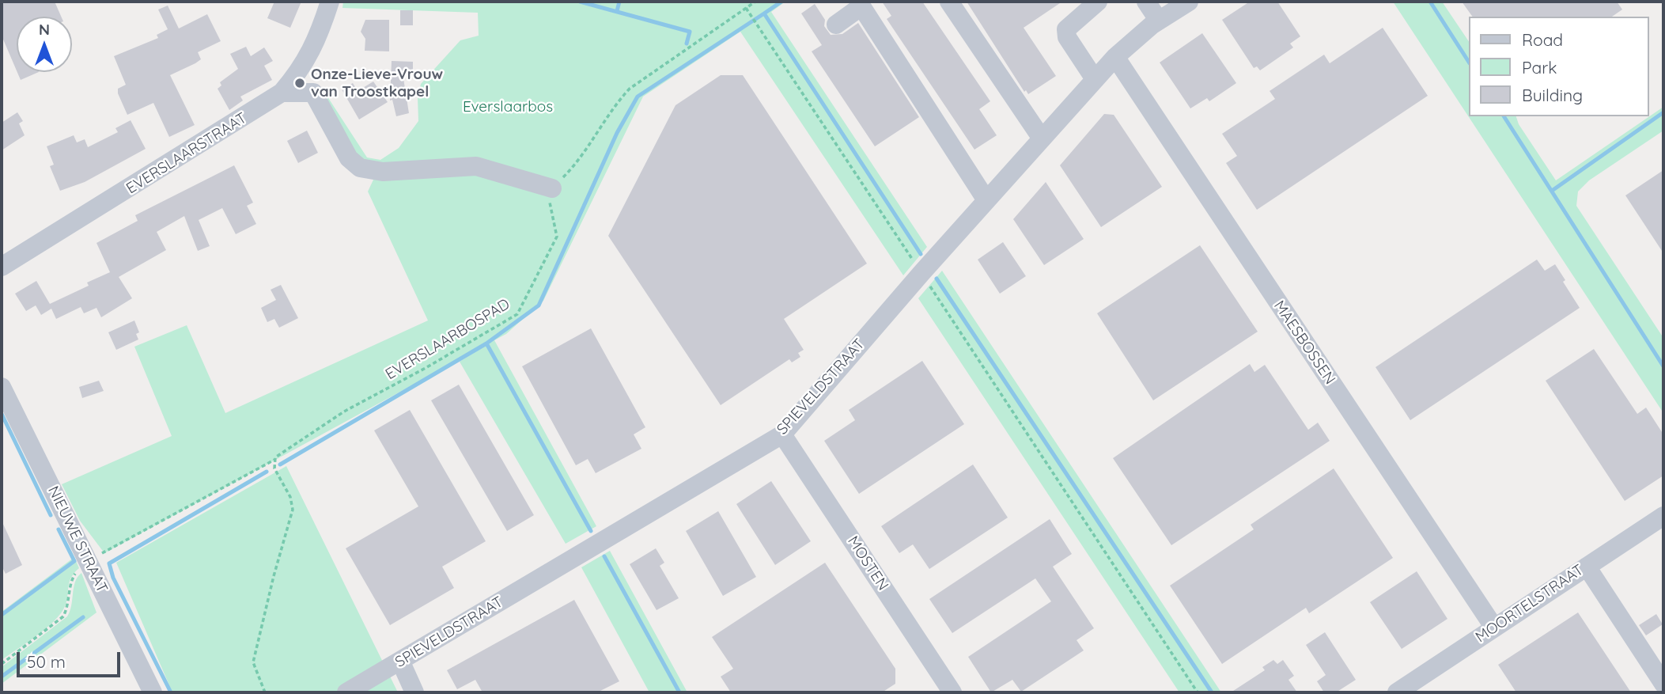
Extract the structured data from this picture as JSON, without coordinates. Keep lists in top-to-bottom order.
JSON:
{
  "streets": {
    "street": [
      "EVERSLAARSTRAAT",
      "MAESBOSSEN",
      "SPIEVELDSTRAAT",
      "NIEUWE STRAAT",
      "MOSTEN",
      "MOORTELSTRAAT"
    ],
    "path": ["EVERSLAARBOSPAD"]
  },
  "crossings": [
    ["EVERSLAARBOSPAD", "NIEUWE STRAAT"],
    ["MAESBOSSEN", "SPIEVELDSTRAAT"],
    ["MAESBOSSEN", "MOORTELSTRAAT"],
    ["SPIEVELDSTRAAT", "MOSTEN"]
  ],
  "parks": ["Everslaarbos"],
  "places": ["Onze-Lieve-Vrouw van Troostkapel"],
  "legend": ["Road", "Park", "Building"],
  "scale_bar": "50 m",
  "north": "top"
}
